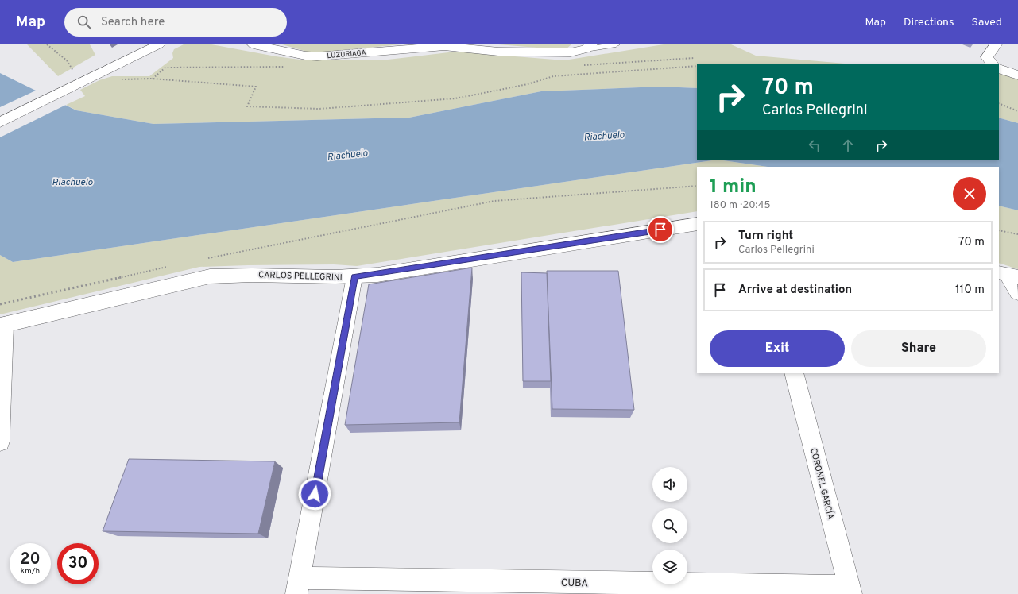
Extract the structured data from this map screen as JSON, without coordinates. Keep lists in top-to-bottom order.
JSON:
{
  "streets": {
    "street": [
      "LUZURIAGA",
      "CARLOS PELLEGRINI",
      "CORONEL GARCÍA",
      "CUBA"
    ]
  },
  "crossings": [
    ["CORONEL GARCÍA", "CUBA"]
  ],
  "water": ["Riachuelo"],
  "page": {
    "header": "Map",
    "search": "Search here",
    "nav": ["Map", "Directions", "Saved"],
    "turn": ["70 m", "Carlos Pellegrini"],
    "heading": ["1 min", "180 m · 20:45"],
    "list": [
      {
        "name": "Turn right",
        "note": "Carlos Pellegrini",
        "value": "70 m"
      },
      {
        "name": "Arrive at destination",
        "value": "110 m"
      }
    ],
    "buttons": ["Exit", "Share"],
    "speed": "20 km/h",
    "limit": "30"
  }
}
